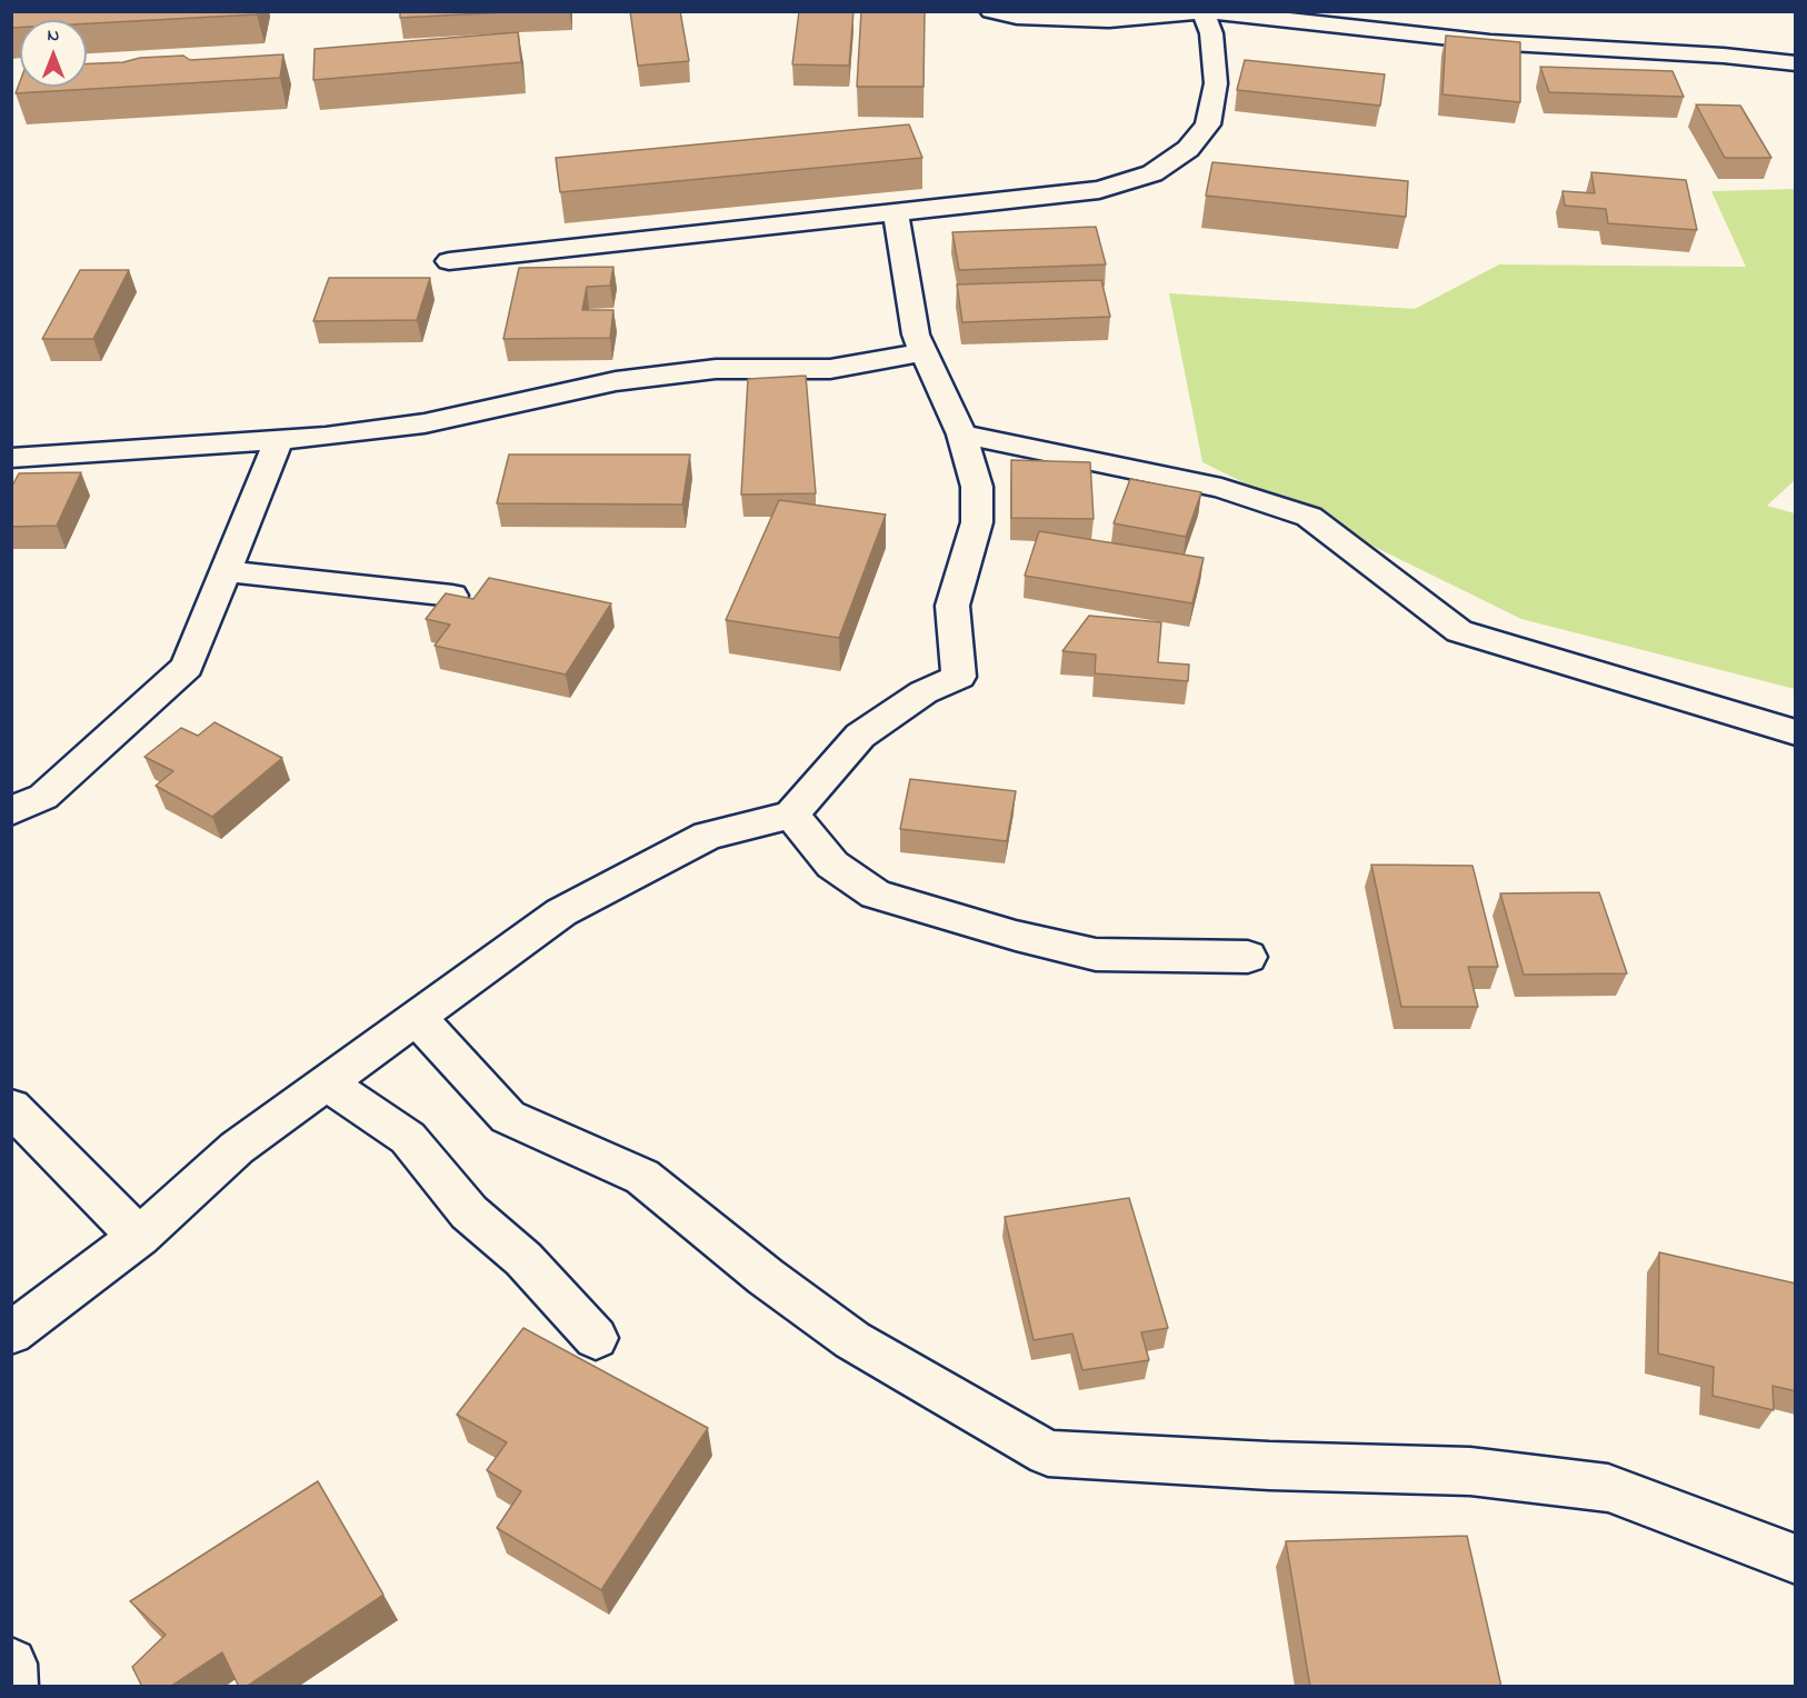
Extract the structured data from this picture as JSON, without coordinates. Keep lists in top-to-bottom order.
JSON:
{
  "north": "top"
}
